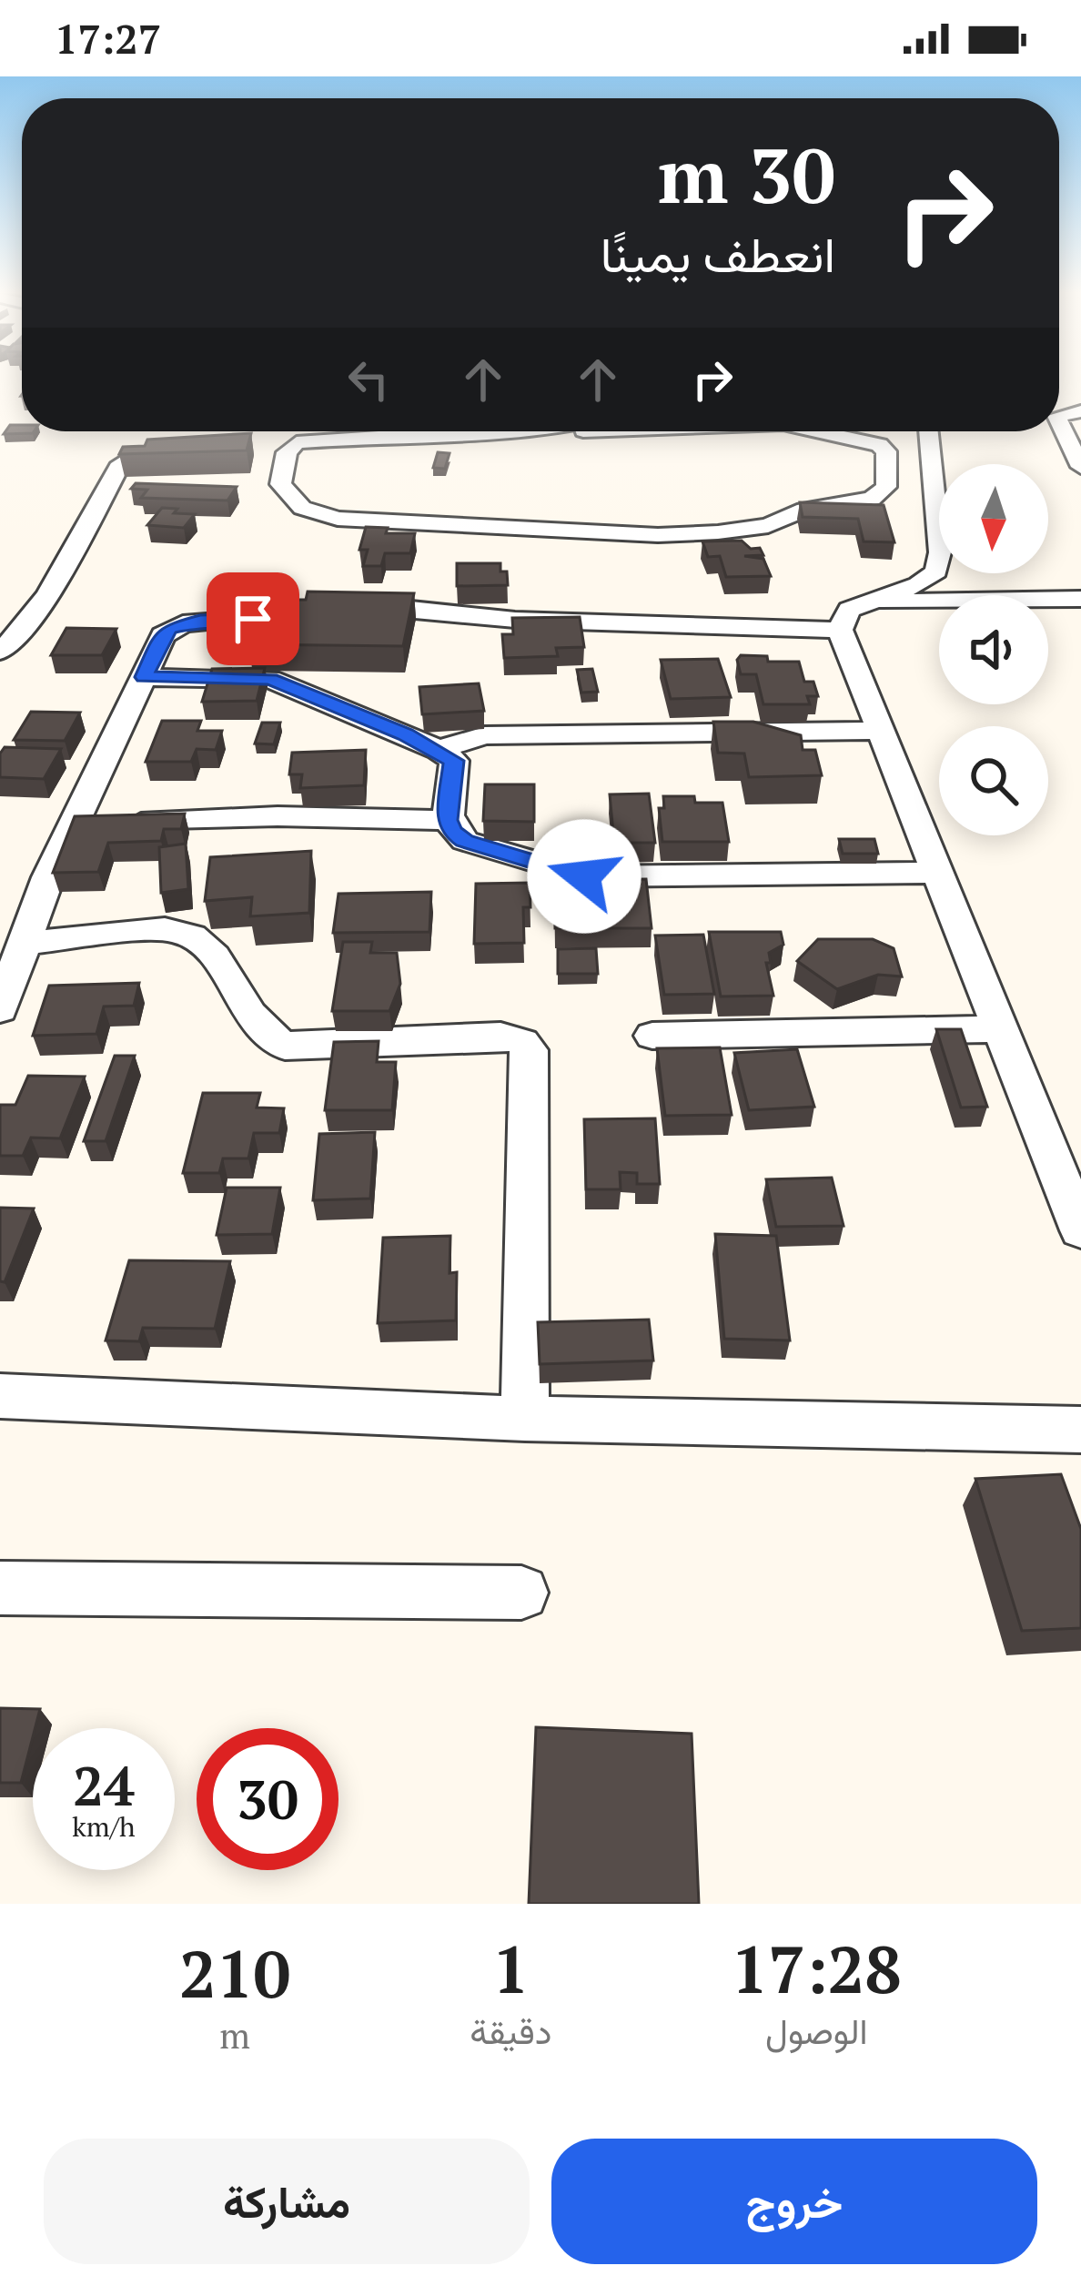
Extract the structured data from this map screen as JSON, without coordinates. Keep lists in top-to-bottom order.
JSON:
{
  "north": "bottom",
  "page": {
    "status": "17:27",
    "turn": ["30 m", "انعطف يمينًا"],
    "speed": "24 km/h",
    "limit": "30",
    "eta": [
      "17:28",
      "الوصول",
      "1",
      "دقيقة",
      "210",
      "m"
    ],
    "buttons": ["خروج", "مشاركة"]
  }
}
